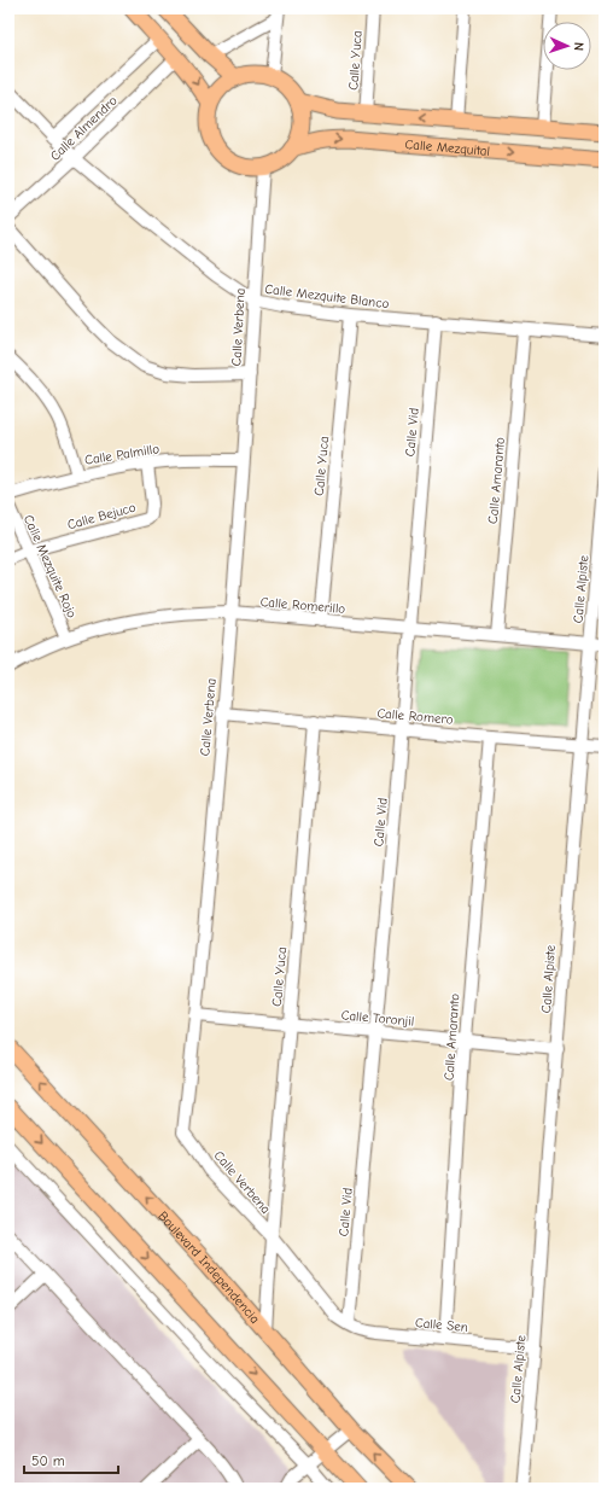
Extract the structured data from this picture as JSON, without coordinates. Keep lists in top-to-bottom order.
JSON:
{
  "streets": {
    "main road": ["Calle Mezquital", "Boulevard Independencia"],
    "street": [
      "Calle Yuca",
      "Calle Almendro",
      "Calle Mezquite Blanco",
      "Calle Verbena",
      "Calle Vid",
      "Calle Palmillo",
      "Calle Amaranto",
      "Calle Bejuco",
      "Calle Mezquite Rojo",
      "Calle Alpiste",
      "Calle Romerillo",
      "Calle Romero",
      "Calle Toronjil",
      "Calle Sen"
    ]
  },
  "crossings": [
    ["Calle Yuca", "Calle Mezquital"],
    ["Calle Yuca", "Calle Mezquite Blanco"],
    ["Calle Yuca", "Calle Verbena"],
    ["Calle Yuca", "Calle Romerillo"],
    ["Calle Yuca", "Calle Romero"],
    ["Calle Yuca", "Calle Toronjil"],
    ["Calle Yuca", "Boulevard Independencia"],
    ["Calle Almendro", "Calle Mezquite Blanco"],
    ["Calle Mezquital", "Calle Verbena"],
    ["Calle Mezquite Blanco", "Calle Verbena"],
    ["Calle Mezquite Blanco", "Calle Vid"],
    ["Calle Mezquite Blanco", "Calle Amaranto"],
    ["Calle Verbena", "Calle Vid"],
    ["Calle Verbena", "Calle Palmillo"],
    ["Calle Verbena", "Calle Romerillo"],
    ["Calle Verbena", "Calle Romero"],
    ["Calle Verbena", "Calle Toronjil"],
    ["Calle Verbena", "Calle Sen"],
    ["Calle Vid", "Calle Romerillo"],
    ["Calle Vid", "Calle Romero"],
    ["Calle Vid", "Calle Toronjil"],
    ["Calle Vid", "Calle Sen"],
    ["Calle Palmillo", "Calle Bejuco"],
    ["Calle Amaranto", "Calle Romerillo"],
    ["Calle Amaranto", "Calle Romero"],
    ["Calle Amaranto", "Calle Toronjil"],
    ["Calle Amaranto", "Calle Sen"],
    ["Calle Bejuco", "Calle Mezquite Rojo"],
    ["Calle Mezquite Rojo", "Calle Romerillo"],
    ["Calle Alpiste", "Calle Romerillo"],
    ["Calle Alpiste", "Calle Romero"],
    ["Calle Alpiste", "Calle Toronjil"],
    ["Calle Alpiste", "Calle Sen"]
  ],
  "scale_bar": "50 m",
  "north": "right"
}
